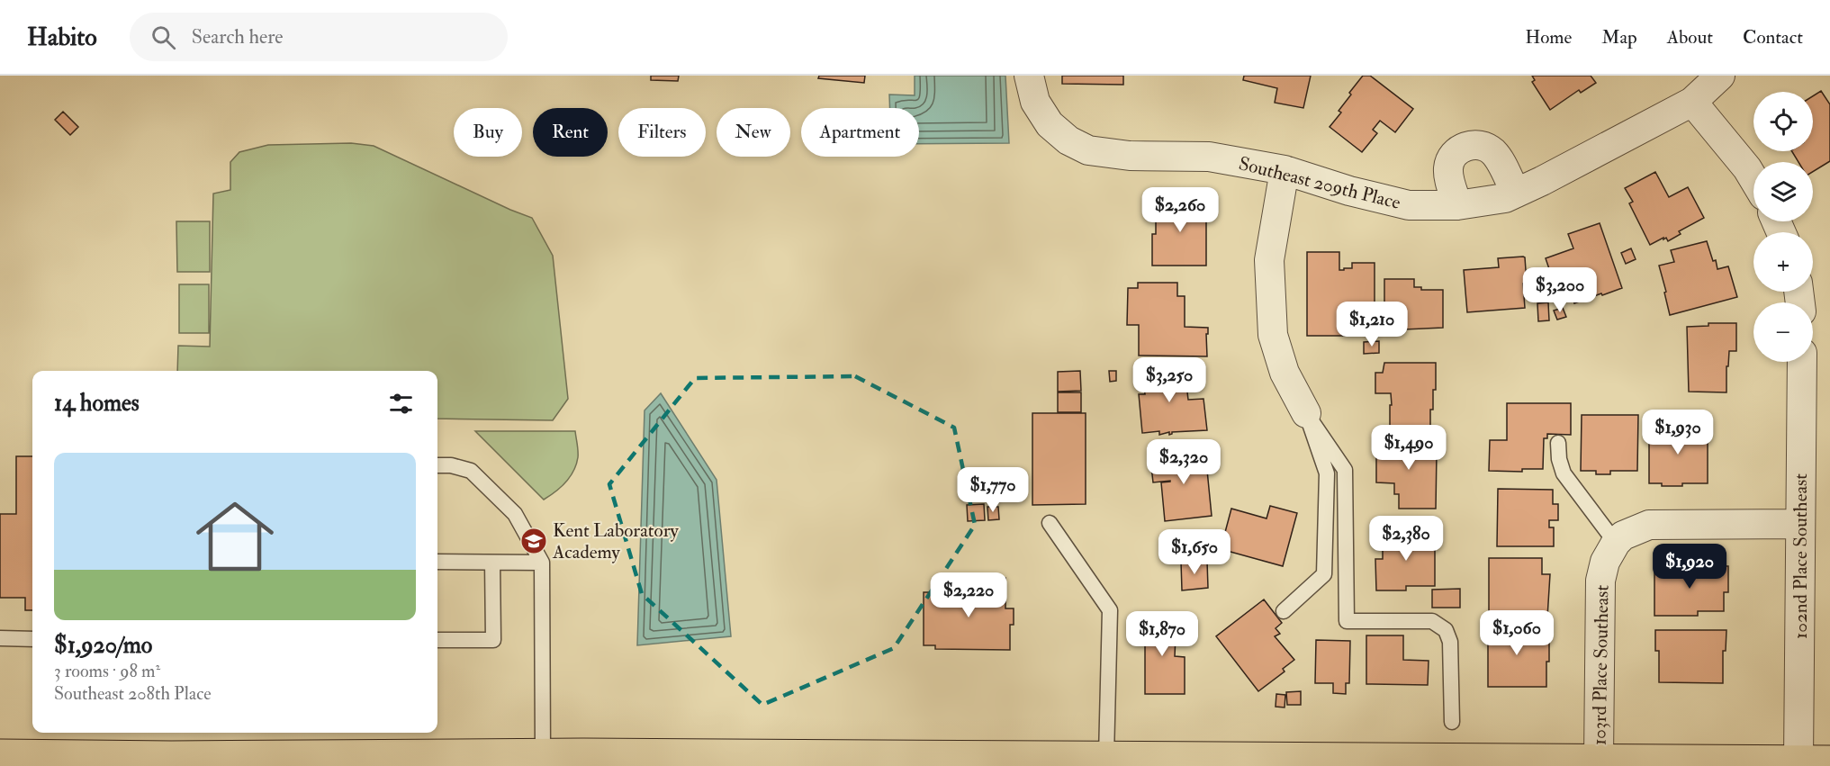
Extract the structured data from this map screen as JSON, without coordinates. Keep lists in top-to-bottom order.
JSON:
{
  "streets": {
    "street": ["Southeast 209th Place", "102nd Place Southeast", "103rd Place Southeast"]
  },
  "places": {
    "school or university": ["Kent Laboratory Academy"]
  },
  "page": {
    "header": "Habito",
    "search": "Search here",
    "nav": [
      "Home",
      "Map",
      "About",
      "Contact"
    ],
    "map_buttons": ["+", "−"],
    "chip": [
      "Buy",
      "Rent",
      "Filters",
      "New",
      "Apartment"
    ],
    "price": [
      "$2,260",
      "$3,200",
      "$1,210",
      "$3,250",
      "$1,930",
      "$1,490",
      "$2,320",
      "$1,770",
      "$2,380",
      "$1,650",
      "$1,920",
      "$2,220",
      "$1,060",
      "$1,870"
    ],
    "heading": "14 homes",
    "list": [
      {
        "name": "$1,920/mo",
        "note": "3 rooms · 98 m² · Southeast 208th Place"
      }
    ]
  }
}
